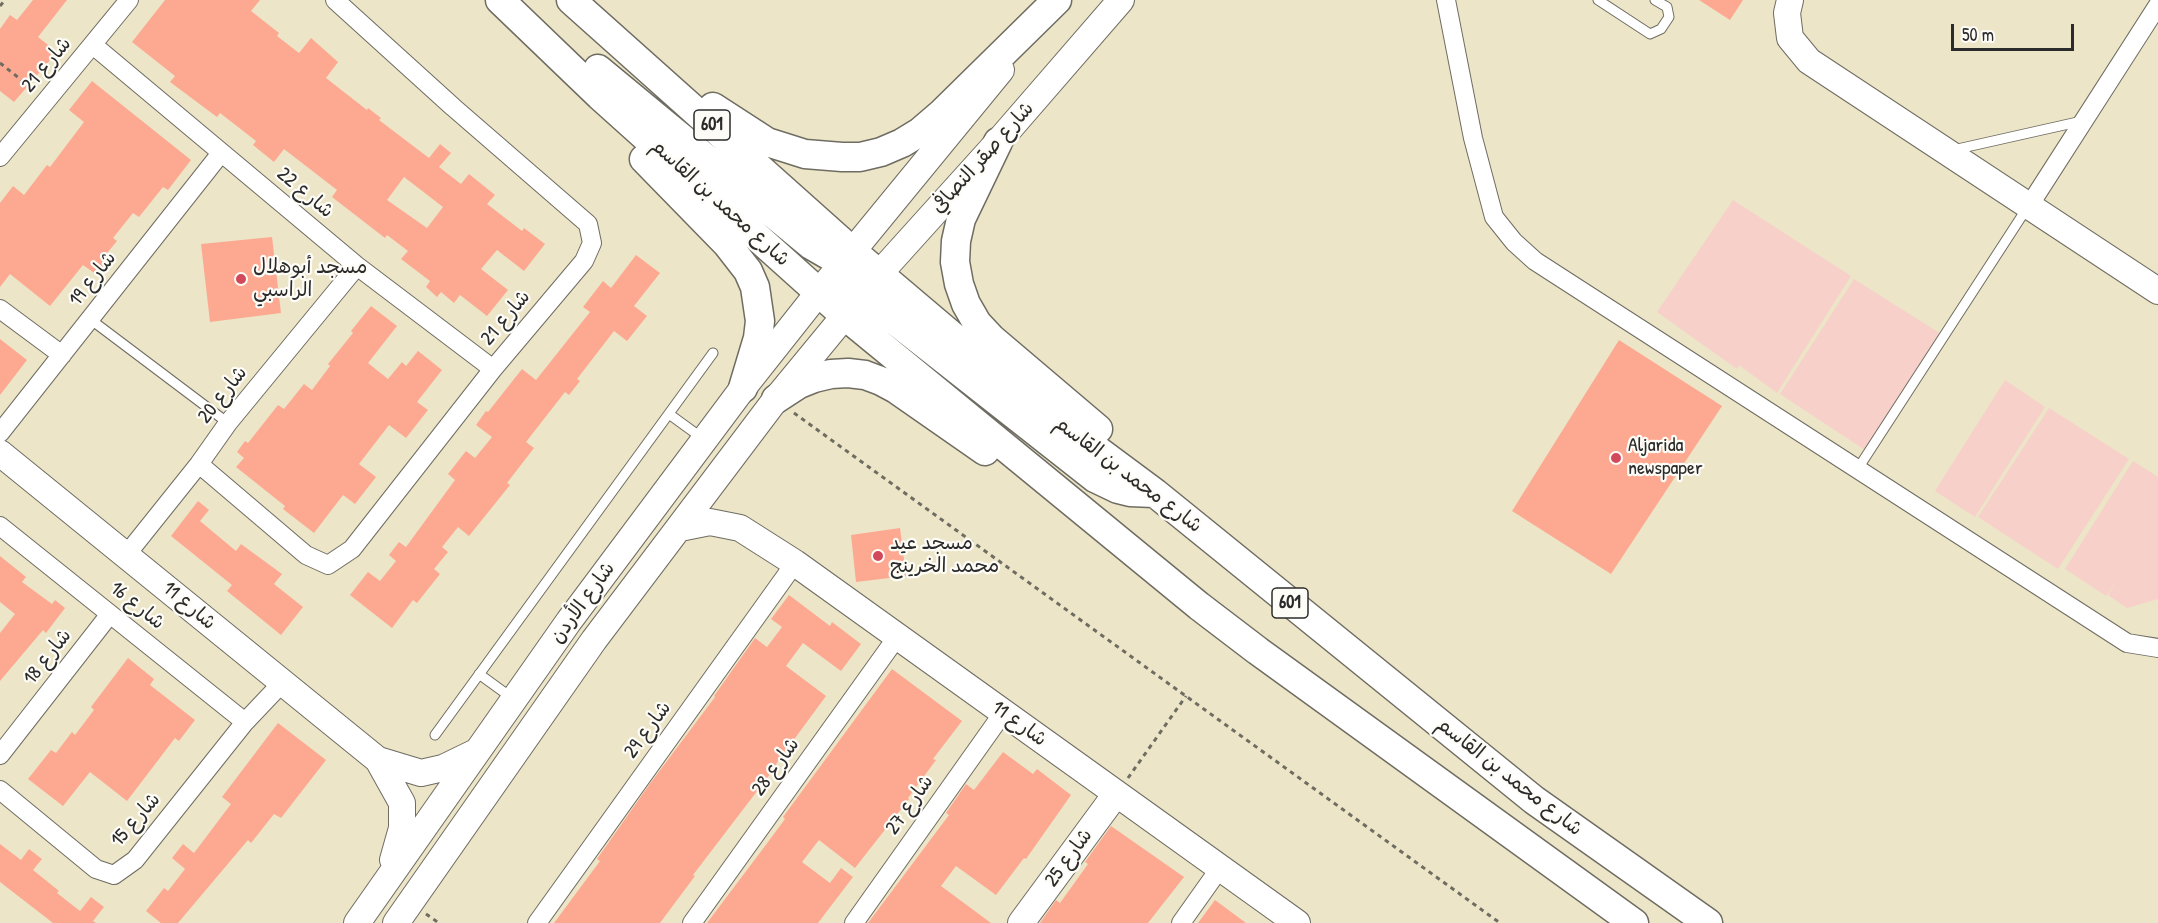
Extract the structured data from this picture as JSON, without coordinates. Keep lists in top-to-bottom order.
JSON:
{
  "streets": {
    "main road": [
      "601",
      "شارع صقر النصافي",
      "شارع محمد بن القاسم",
      "شارع الأردن",
      "شارع 11",
      "شارع 25"
    ],
    "street": [
      "شارع 21",
      "شارع 22",
      "شارع 19",
      "شارع 20",
      "شارع 16",
      "شارع 18",
      "شارع 29",
      "شارع 28",
      "شارع 27",
      "شارع 15"
    ]
  },
  "crossings": [
    ["شارع 21", "شارع 22"],
    ["شارع 21", "شارع 20"],
    ["601", "شارع صقر النصافي"],
    ["شارع صقر النصافي", "شارع محمد بن القاسم"],
    ["شارع صقر النصافي", "شارع الأردن"],
    ["شارع 22", "شارع 19"],
    ["شارع 22", "شارع 20"],
    ["شارع محمد بن القاسم", "شارع الأردن"],
    ["شارع 20", "شارع 11"],
    ["شارع الأردن", "شارع 11"],
    ["شارع 16", "شارع 18"],
    ["شارع 16", "شارع 15"],
    ["شارع 11", "شارع 29"],
    ["شارع 11", "شارع 28"],
    ["شارع 11", "شارع 27"],
    ["شارع 11", "شارع 15"],
    ["شارع 11", "شارع 25"]
  ],
  "places": ["مسجد أبوهلال الراسبي", "Aljarida newspaper", "مسجد عيد محمد الخرينج"],
  "scale_bar": "50 m"
}
